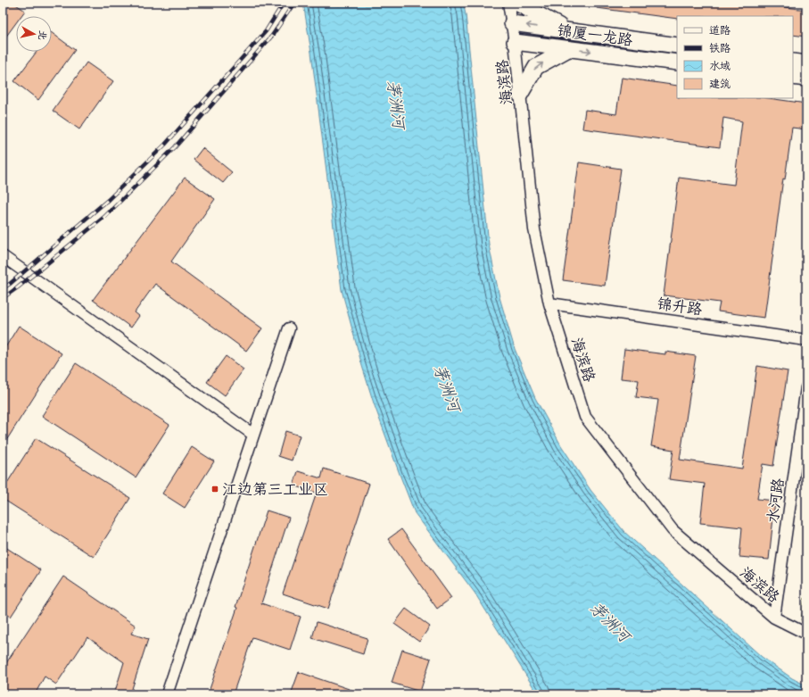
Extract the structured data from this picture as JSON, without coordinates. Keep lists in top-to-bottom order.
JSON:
{
  "streets": {
    "street": [
      "锦厦一龙路",
      "海滨路",
      "锦升路",
      "水河路"
    ]
  },
  "crossings": [
    ["锦厦一龙路", "海滨路"],
    ["海滨路", "锦升路"],
    ["海滨路", "水河路"]
  ],
  "water": ["茅洲河"],
  "places": {
    "transit": ["江边第三工业区"]
  },
  "legend": [
    "道路",
    "铁路",
    "水域",
    "建筑"
  ],
  "north": "right"
}
